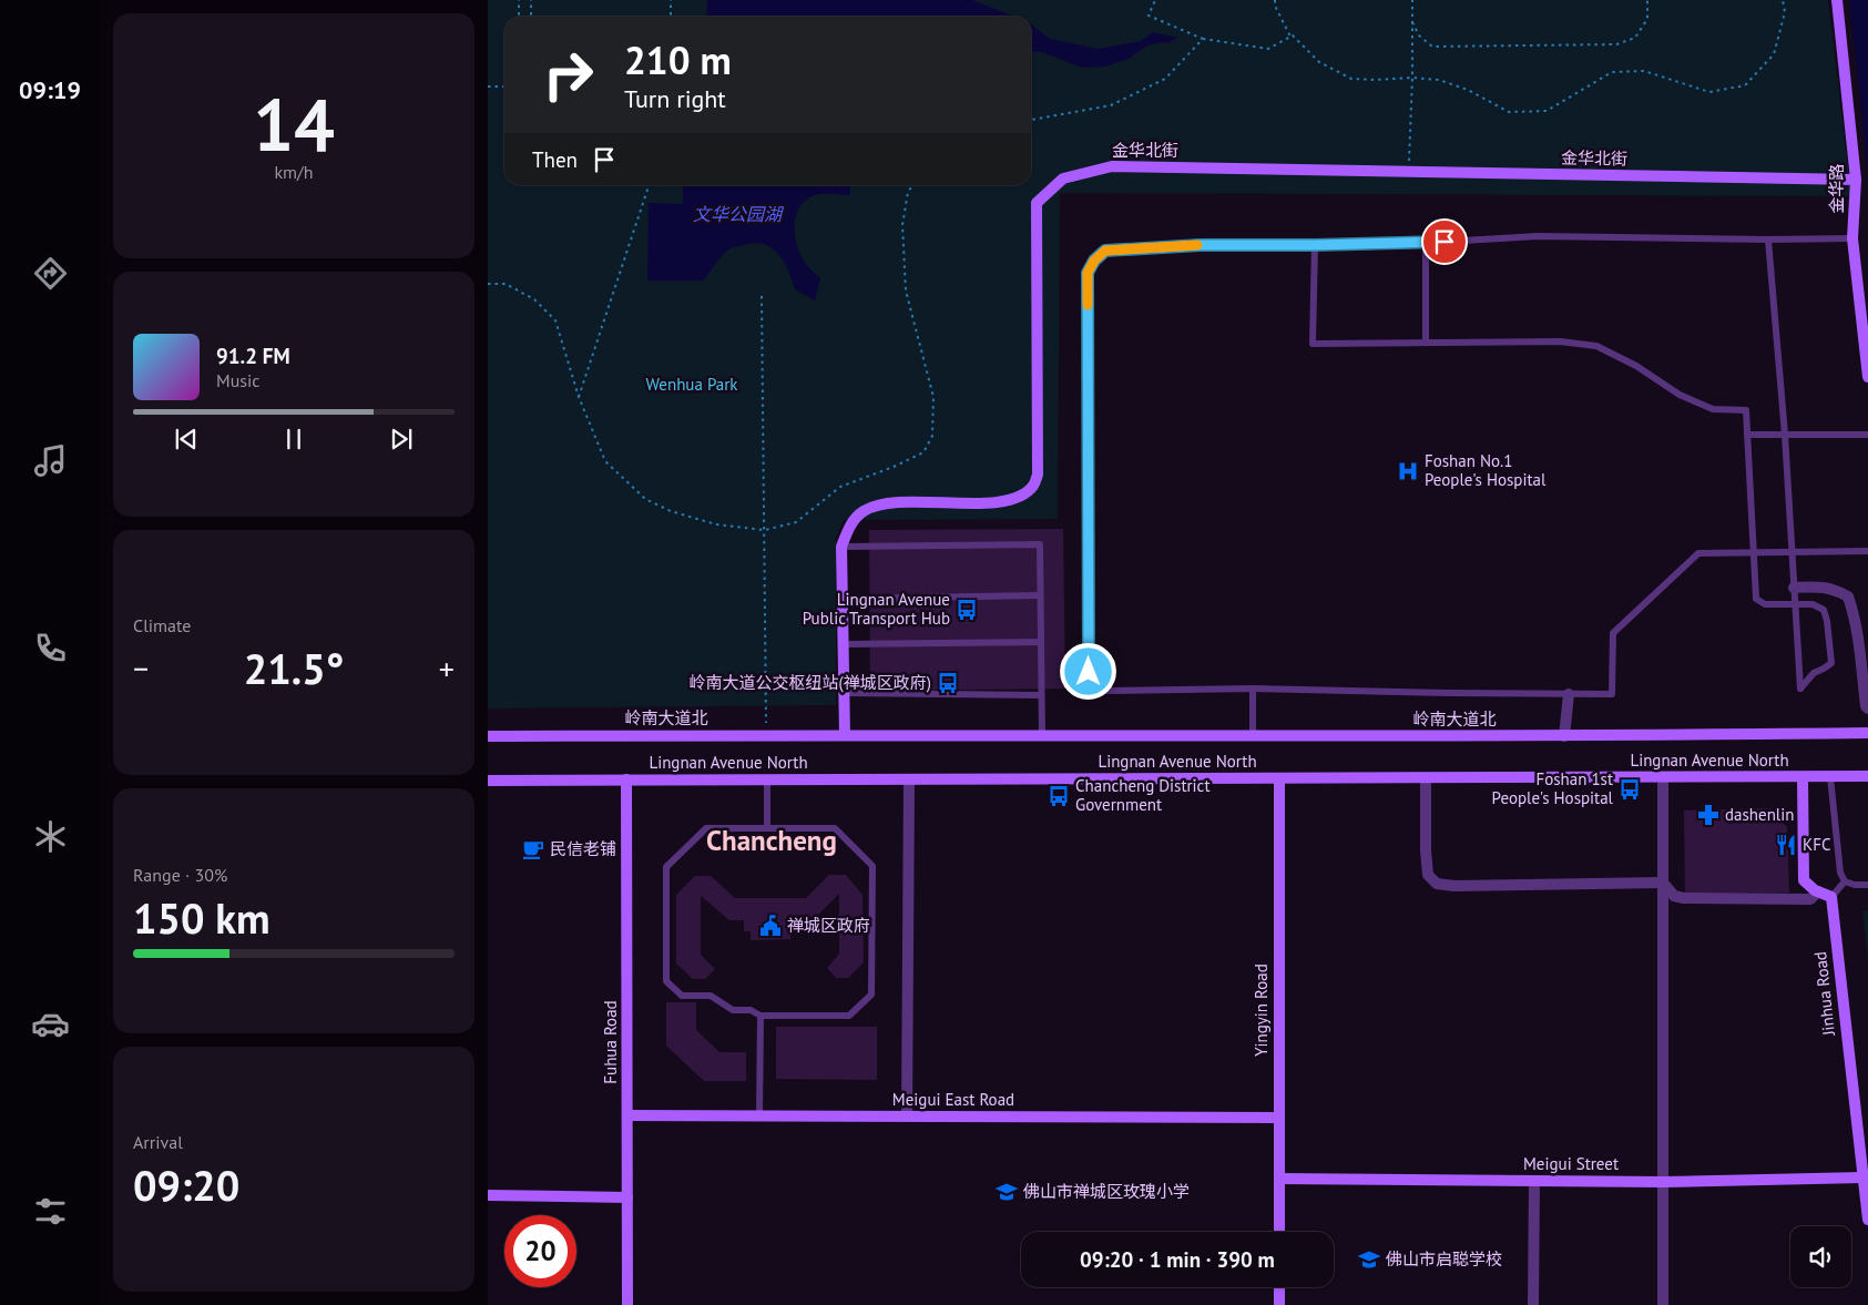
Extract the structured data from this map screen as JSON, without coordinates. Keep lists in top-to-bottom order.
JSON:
{
  "streets": {
    "street": [
      "金华北街",
      "金华路",
      "岭南大道北",
      "Lingnan Avenue North",
      "Jinhua Road",
      "Yingyin Road",
      "Fuhua Road",
      "Meigui East Road",
      "Meigui Street"
    ]
  },
  "crossings": [
    ["金华北街", "金华路"],
    ["金华北街", "岭南大道北"],
    ["Lingnan Avenue North", "Yingyin Road"],
    ["Lingnan Avenue North", "Fuhua Road"],
    ["Jinhua Road", "Meigui Street"],
    ["Yingyin Road", "Meigui East Road"],
    ["Yingyin Road", "Meigui Street"],
    ["Fuhua Road", "Meigui East Road"]
  ],
  "districts": ["Chancheng"],
  "water": ["文华公园湖"],
  "parks": ["Wenhua Park"],
  "places": {
    "hospital": ["Foshan No.1 People's Hospital"],
    "bus stop": [
      "Lingnan Avenue Public Transport Hub",
      "岭南大道公交枢纽站(禅城区政府)",
      "Foshan 1st People's Hospital",
      "Chancheng District Government"
    ],
    "pharmacy": ["dashenlin"],
    "restaurant": ["KFC"],
    "cafe": ["民信老铺"],
    "public building": ["禅城区政府"],
    "school or university": ["佛山市禅城区玫瑰小学", "佛山市启聪学校"]
  },
  "page": {
    "tabs": "09:19",
    "tile": [
      ["14", "km/h"],
      "Climate",
      ["Range · 30%", "150 km"],
      ["Arrival", "09:20"]
    ],
    "turn": ["210 m", "Turn right"],
    "then": "Then",
    "song": ["91.2 FM", "Music"],
    "heat": ["−", "21.5°", "+"],
    "limit": "20",
    "trip": "09:20 · 1 min · 390 m"
  }
}
